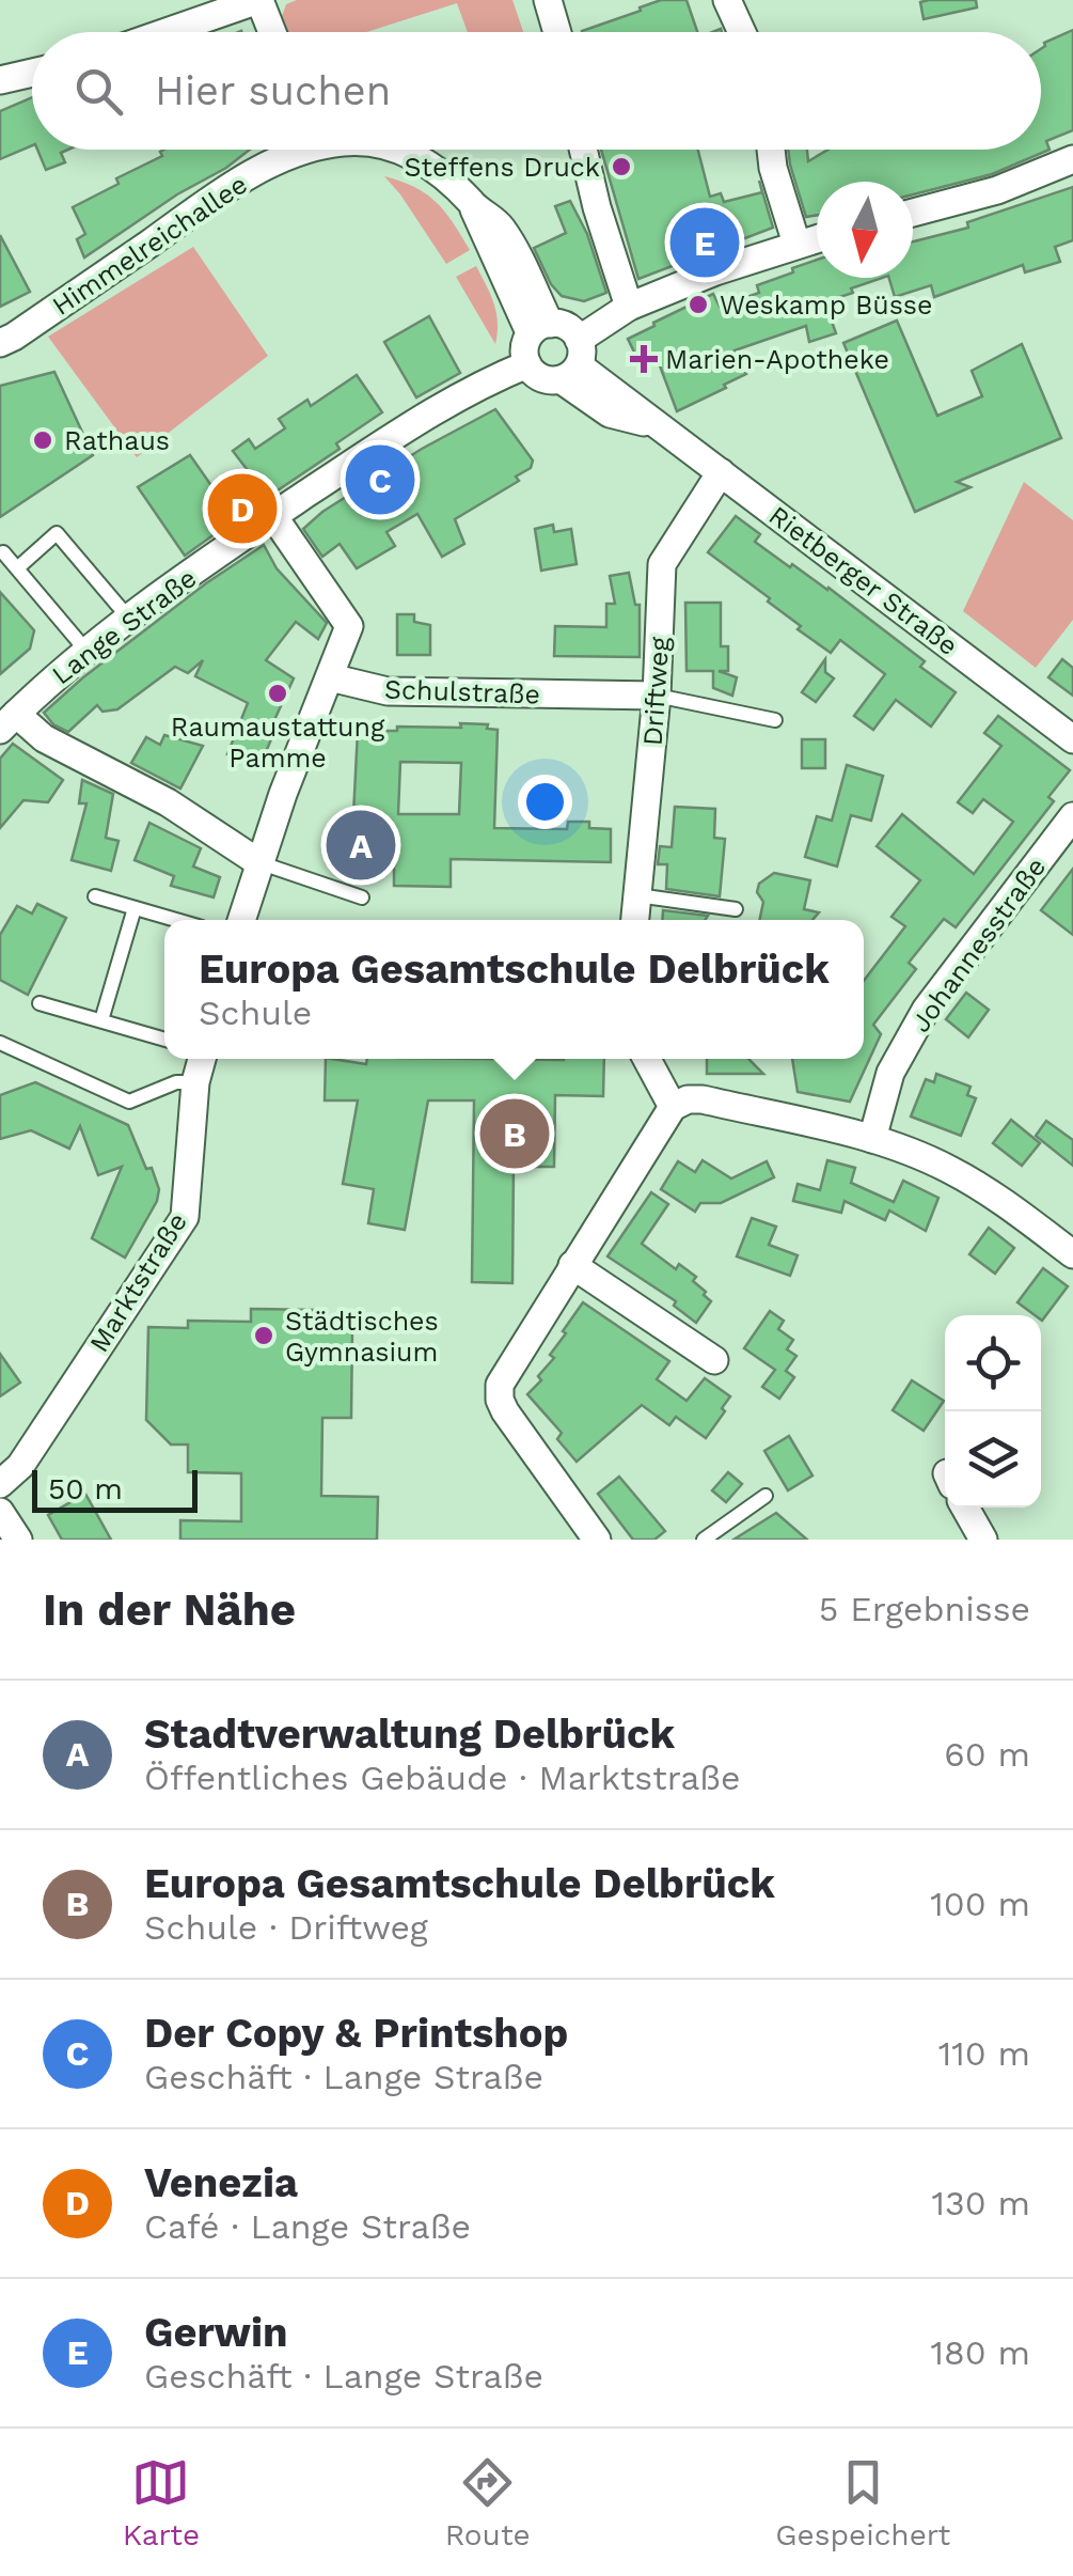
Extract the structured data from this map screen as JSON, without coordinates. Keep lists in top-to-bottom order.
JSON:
{
  "streets": {
    "street": [
      "Himmelreichallee",
      "Rietberger Straße",
      "Lange Straße",
      "Schulstraße",
      "Driftweg",
      "Johannesstraße",
      "Marktstraße"
    ]
  },
  "crossings": [
    ["Himmelreichallee", "Rietberger Straße"],
    ["Himmelreichallee", "Lange Straße"],
    ["Rietberger Straße", "Lange Straße"],
    ["Rietberger Straße", "Driftweg"],
    ["Schulstraße", "Driftweg"]
  ],
  "places": {
    "other": [
      "Steffens Druck",
      "Weskamp Büsse",
      "Rathaus",
      "Raumaustattung Pamme",
      "Städtisches Gymnasium"
    ],
    "health": ["Marien-Apotheke"]
  },
  "scale_bar": "50 m",
  "north": "bottom",
  "page": {
    "search": "Hier suchen",
    "pins": [
      "E",
      "C",
      "D",
      "A",
      "B"
    ],
    "popup": ["Europa Gesamtschule Delbrück", "Schule"],
    "scale": "50 m",
    "heading": ["In der Nähe", "5 Ergebnisse"],
    "list": [
      {
        "mark": "A",
        "name": "Stadtverwaltung Delbrück",
        "note": "Öffentliches Gebäude · Marktstraße",
        "value": "60 m"
      },
      {
        "mark": "B",
        "name": "Europa Gesamtschule Delbrück",
        "note": "Schule · Driftweg",
        "value": "100 m"
      },
      {
        "mark": "C",
        "name": "Der Copy & Printshop",
        "note": "Geschäft · Lange Straße",
        "value": "110 m"
      },
      {
        "mark": "D",
        "name": "Venezia",
        "note": "Café · Lange Straße",
        "value": "130 m"
      },
      {
        "mark": "E",
        "name": "Gerwin",
        "note": "Geschäft · Lange Straße",
        "value": "180 m"
      }
    ],
    "nav": ["Karte", "Route", "Gespeichert"]
  }
}
